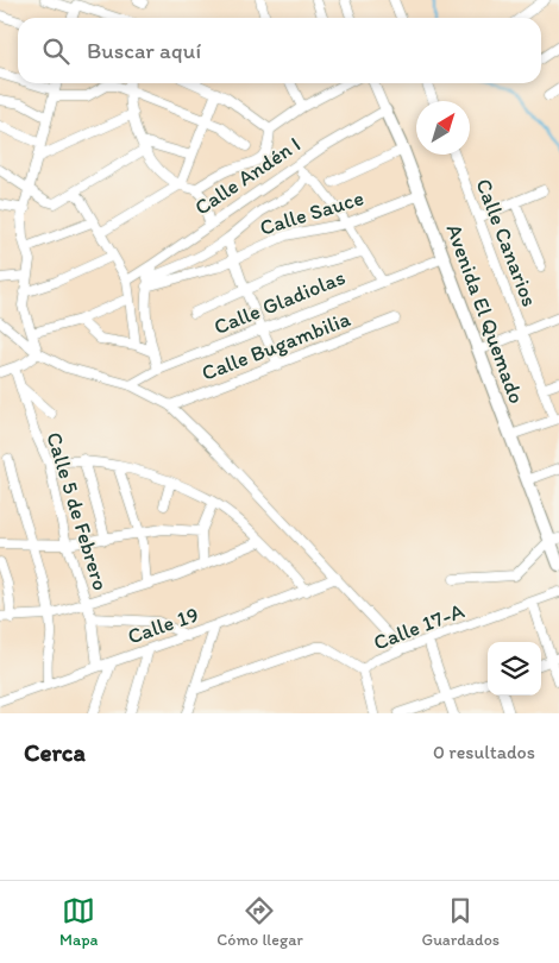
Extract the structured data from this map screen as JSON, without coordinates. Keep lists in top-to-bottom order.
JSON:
{
  "streets": {
    "main road": ["Avenida El Quemado"],
    "street": [
      "Calle Andén I",
      "Calle Sauce",
      "Calle Canarios",
      "Calle Gladiolas",
      "Calle Bugambilia",
      "Calle 5 de Febrero",
      "Calle 19",
      "Calle 17-A"
    ]
  },
  "crossings": [
    ["Calle Andén I", "Avenida El Quemado"],
    ["Calle Sauce", "Avenida El Quemado"],
    ["Calle Gladiolas", "Avenida El Quemado"],
    ["Calle 5 de Febrero", "Calle 19"]
  ],
  "north": "top right",
  "page": {
    "search": "Buscar aquí",
    "heading": ["Cerca", "0 resultados"],
    "nav": ["Mapa", "Cómo llegar", "Guardados"]
  }
}
